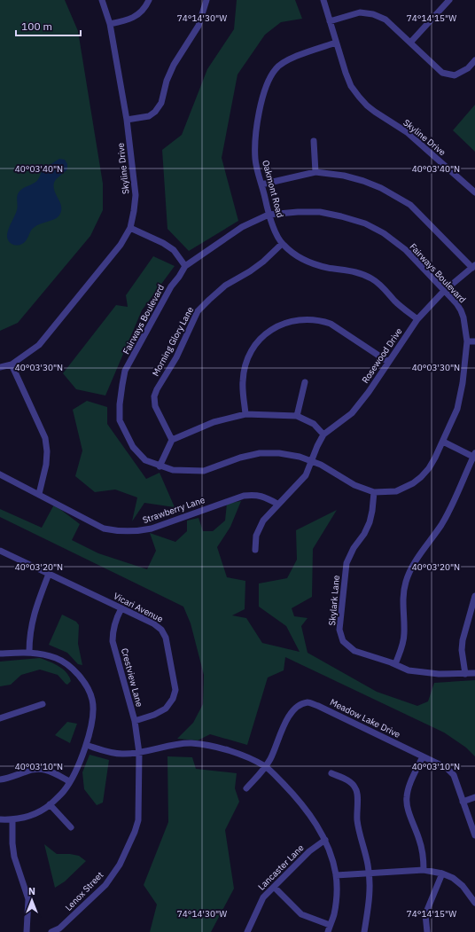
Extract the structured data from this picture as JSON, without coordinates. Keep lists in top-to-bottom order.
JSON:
{
  "streets": {
    "street": [
      "Skyline Drive",
      "Oakmont Road",
      "Fairways Boulevard",
      "Morning Glory Lane",
      "Rosewood Drive",
      "Strawberry Lane",
      "Skylark Lane",
      "Vicari Avenue",
      "Crestview Lane",
      "Meadow Lake Drive",
      "Lancaster Lane",
      "Lenox Street"
    ]
  },
  "crossings": [
    ["Skyline Drive", "Oakmont Road"],
    ["Oakmont Road", "Fairways Boulevard"],
    ["Oakmont Road", "Morning Glory Lane"],
    ["Oakmont Road", "Rosewood Drive"],
    ["Fairways Boulevard", "Rosewood Drive"],
    ["Fairways Boulevard", "Skylark Lane"],
    ["Rosewood Drive", "Strawberry Lane"],
    ["Vicari Avenue", "Crestview Lane"],
    ["Crestview Lane", "Lenox Street"]
  ],
  "scale_bar": "100 m",
  "north": "top",
  "coordinates": [
    "74°14'30\"W",
    "74°14'15\"W",
    "40°03'40\"N",
    "40°03'30\"N",
    "40°03'20\"N",
    "40°03'10\"N"
  ]
}
